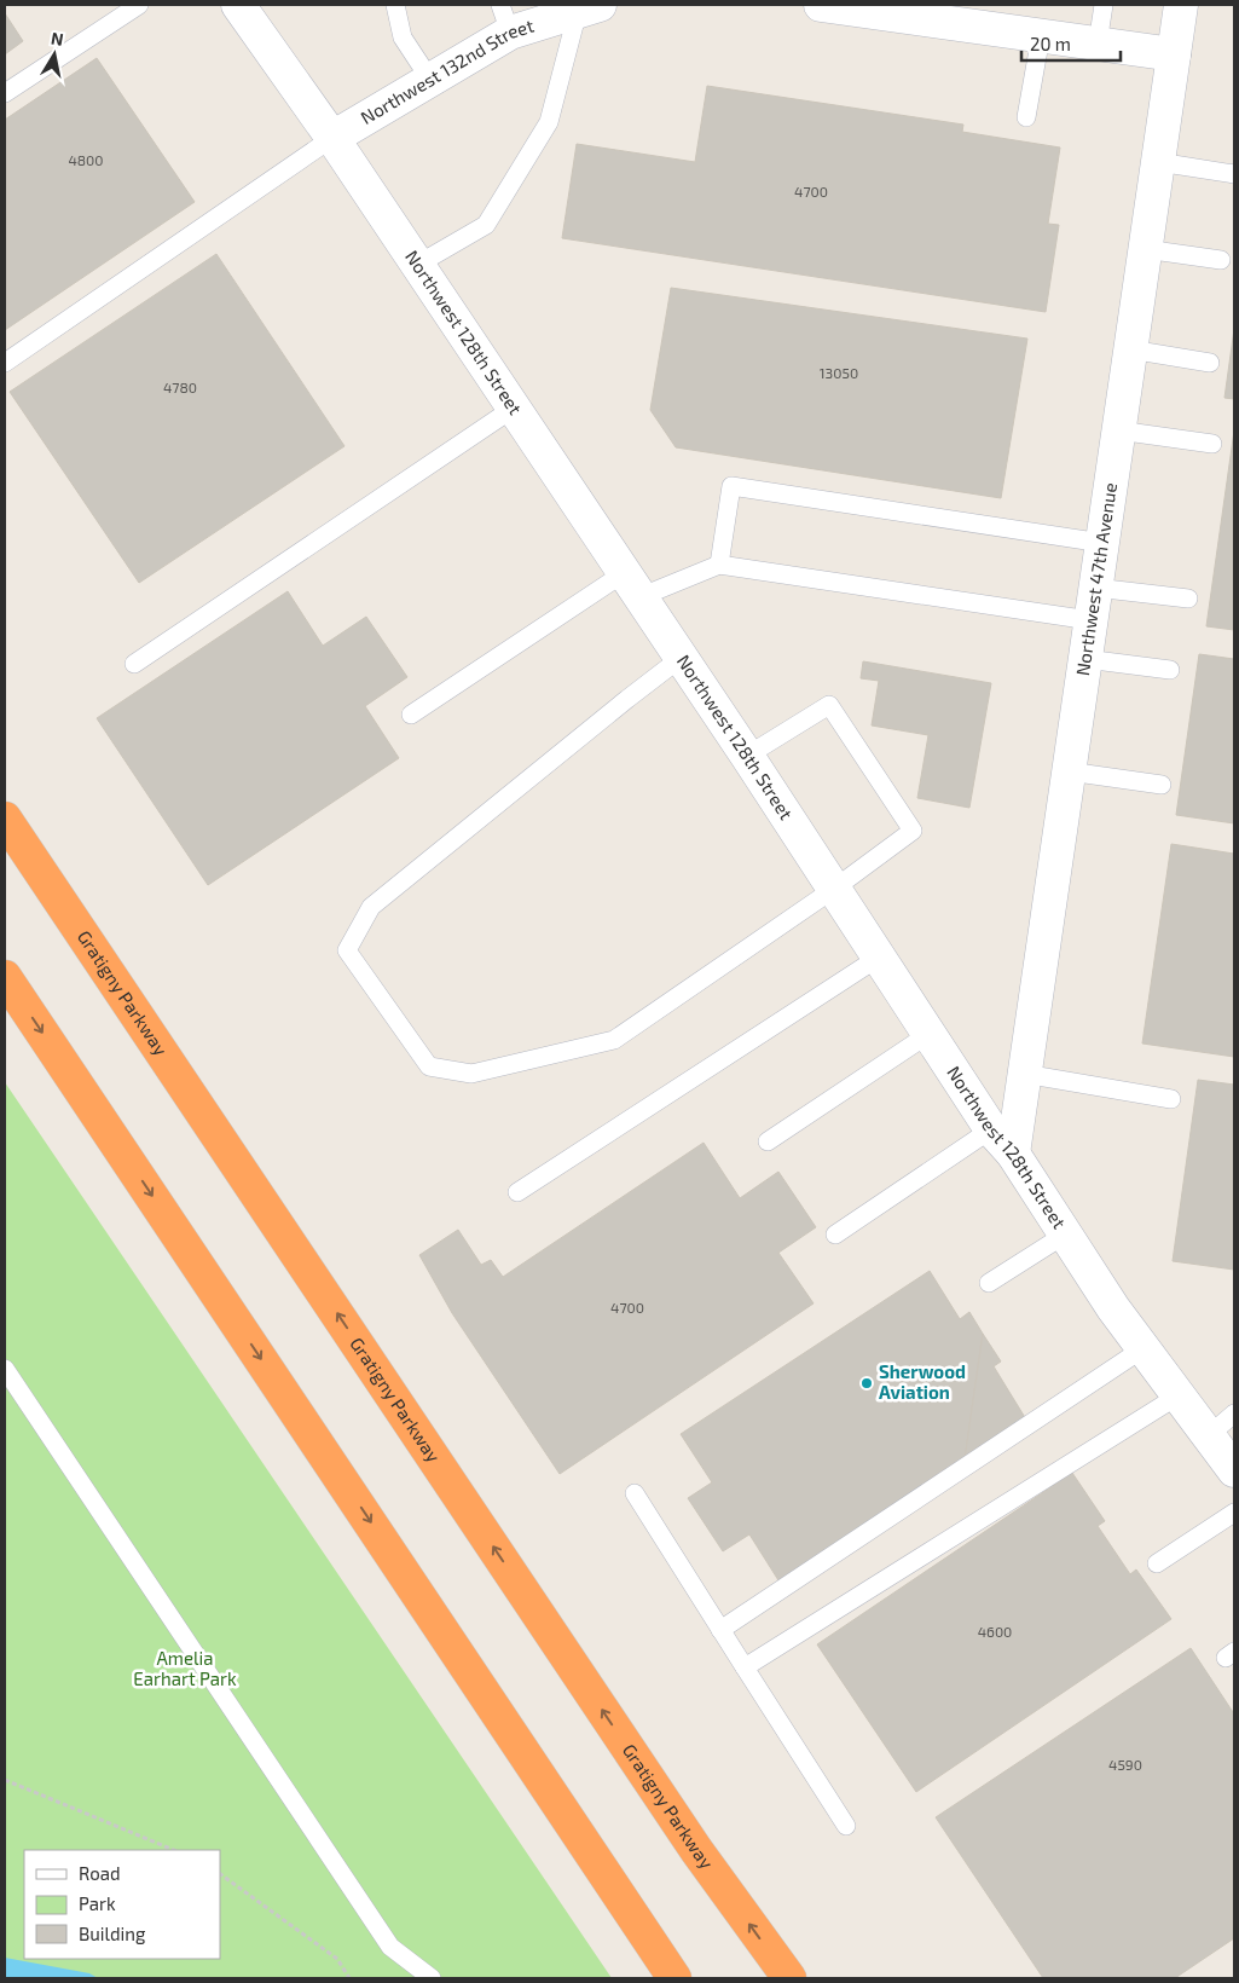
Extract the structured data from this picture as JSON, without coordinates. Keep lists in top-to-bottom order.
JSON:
{
  "streets": {
    "highway": ["Gratigny Parkway"],
    "street": ["Northwest 132nd Street", "Northwest 128th Street", "Northwest 47th Avenue"]
  },
  "crossings": [
    ["Northwest 132nd Street", "Northwest 128th Street"],
    ["Northwest 128th Street", "Northwest 47th Avenue"]
  ],
  "parks": ["Amelia Earhart Park"],
  "places": ["Sherwood Aviation"],
  "house_numbers": [
    "4800",
    "4700",
    "13050",
    "4780",
    "4700",
    "4600",
    "4590"
  ],
  "legend": ["Road", "Park", "Building"],
  "scale_bar": "20 m",
  "north": "top"
}
